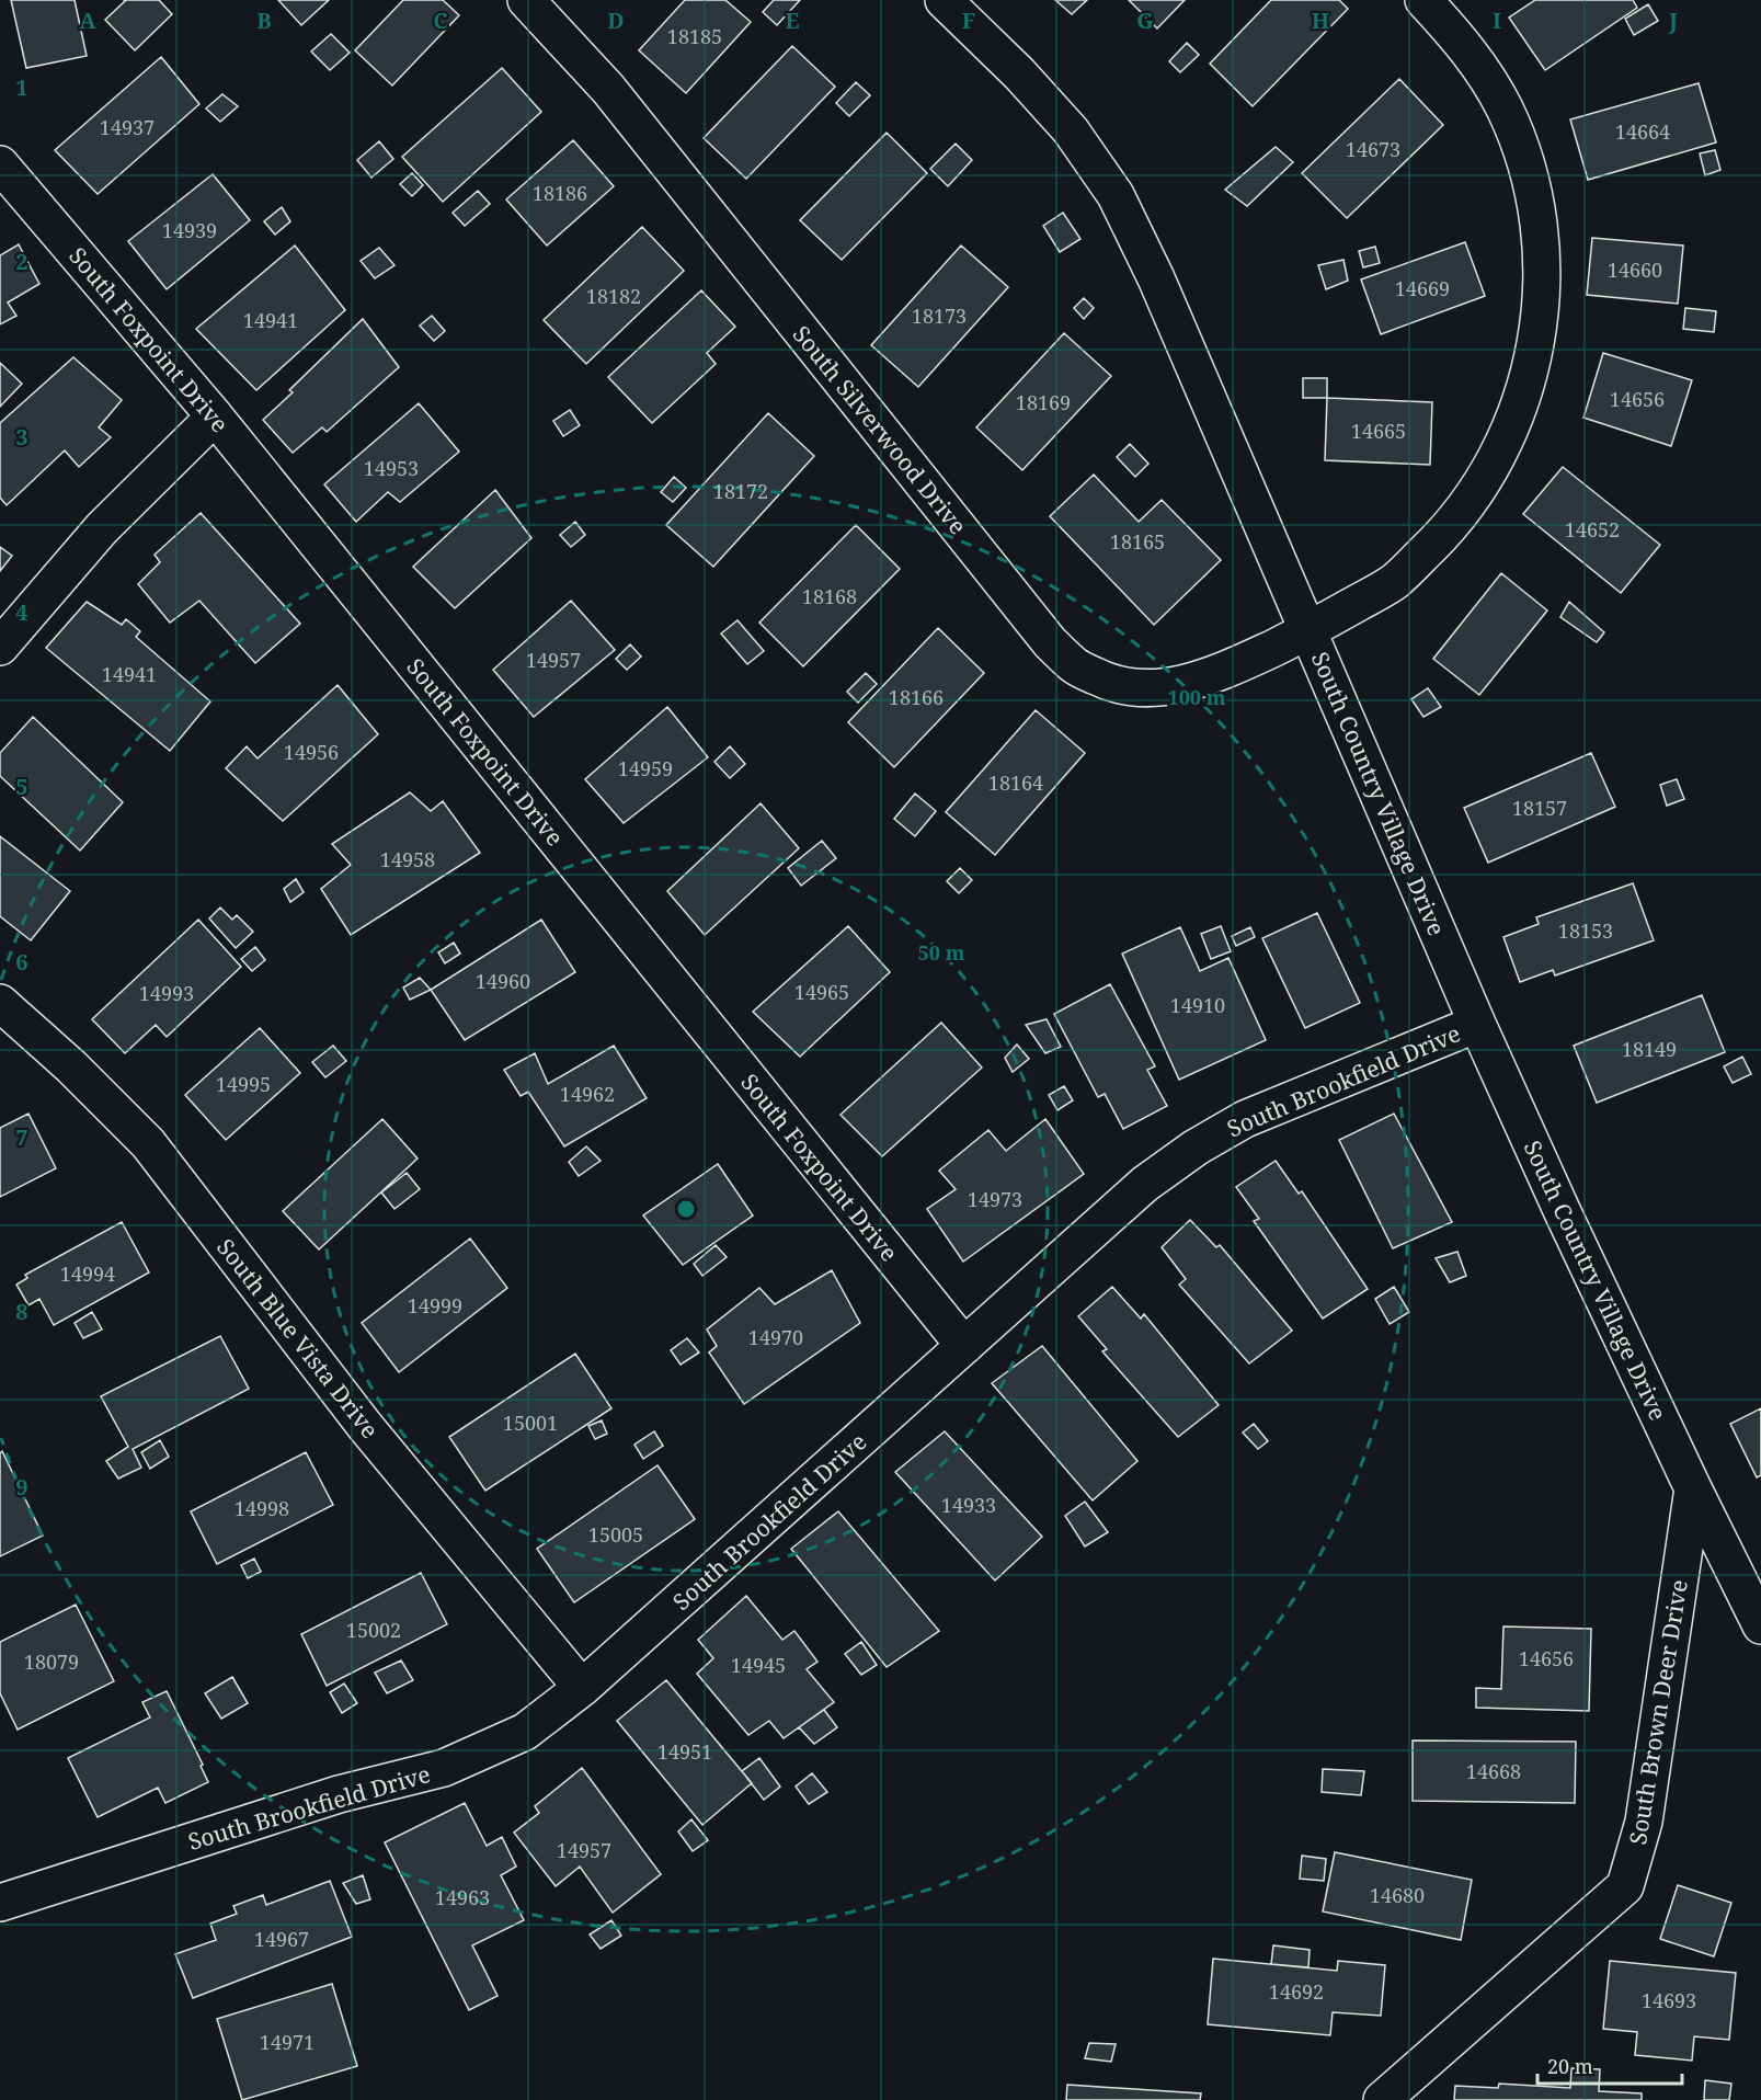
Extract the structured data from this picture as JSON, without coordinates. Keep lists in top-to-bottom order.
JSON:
{
  "streets": {
    "street": [
      "South Foxpoint Drive",
      "South Silverwood Drive",
      "South Country Village Drive",
      "South Brookfield Drive",
      "South Blue Vista Drive",
      "South Brown Deer Drive"
    ]
  },
  "crossings": [
    ["South Foxpoint Drive", "South Brookfield Drive"],
    ["South Silverwood Drive", "South Country Village Drive"],
    ["South Country Village Drive", "South Brookfield Drive"],
    ["South Country Village Drive", "South Brown Deer Drive"],
    ["South Brookfield Drive", "South Blue Vista Drive"]
  ],
  "house_numbers": [
    "18185",
    "14937",
    "14664",
    "14673",
    "18186",
    "14939",
    "14660",
    "14669",
    "18182",
    "18173",
    "14941",
    "14656",
    "18169",
    "14665",
    "14953",
    "18172",
    "14652",
    "18165",
    "18168",
    "14957",
    "14941",
    "18166",
    "14956",
    "14959",
    "18164",
    "18157",
    "14958",
    "18153",
    "14960",
    "14965",
    "14993",
    "14910",
    "18149",
    "14995",
    "14962",
    "14973",
    "14994",
    "14999",
    "14970",
    "15001",
    "14933",
    "14998",
    "15005",
    "15002",
    "14656",
    "18079",
    "14945",
    "14951",
    "14668",
    "14957",
    "14680",
    "14963",
    "14967",
    "14692",
    "14693",
    "14971"
  ],
  "scale_bar": "20 m",
  "grid": {
    "columns": [
      "A",
      "B",
      "C",
      "D",
      "E",
      "F",
      "G",
      "H",
      "I",
      "J"
    ],
    "rows": [
      "1",
      "2",
      "3",
      "4",
      "5",
      "6",
      "7",
      "8",
      "9"
    ]
  },
  "rings": ["100 m", "50 m"]
}
